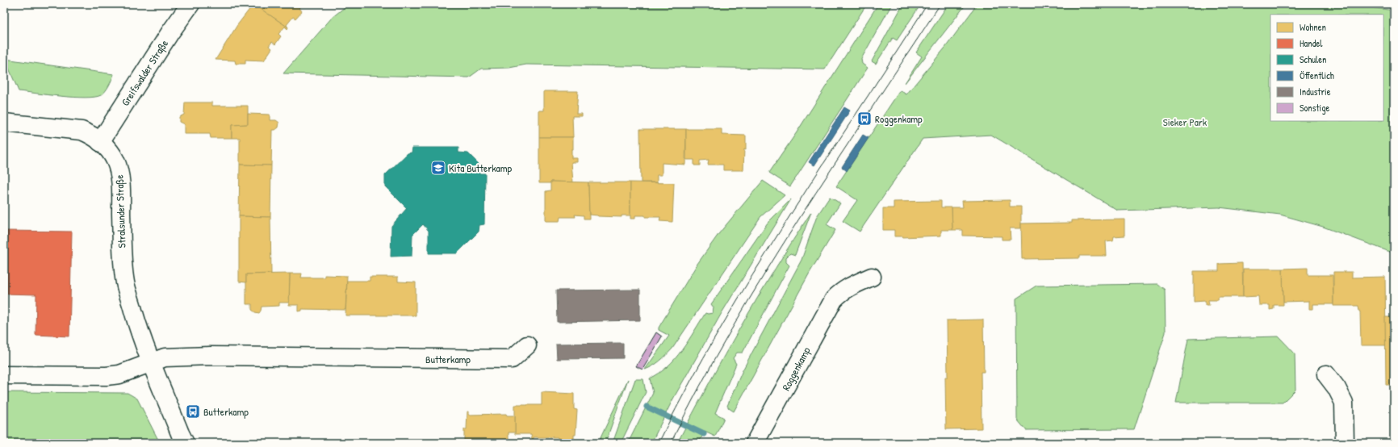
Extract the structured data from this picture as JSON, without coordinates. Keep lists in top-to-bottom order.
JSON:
{
  "streets": {
    "street": [
      "Greifswalder Straße",
      "Stralsunder Straße",
      "Butterkamp",
      "Roggenkamp"
    ]
  },
  "crossings": [
    ["Greifswalder Straße", "Stralsunder Straße"],
    ["Stralsunder Straße", "Butterkamp"]
  ],
  "parks": ["Sieker Park"],
  "places": {
    "bus stop": ["Roggenkamp", "Butterkamp"],
    "school or university": ["Kita Butterkamp"]
  },
  "legend": [
    "Wohnen",
    "Handel",
    "Schulen",
    "Öffentlich",
    "Industrie",
    "Sonstige"
  ]
}
